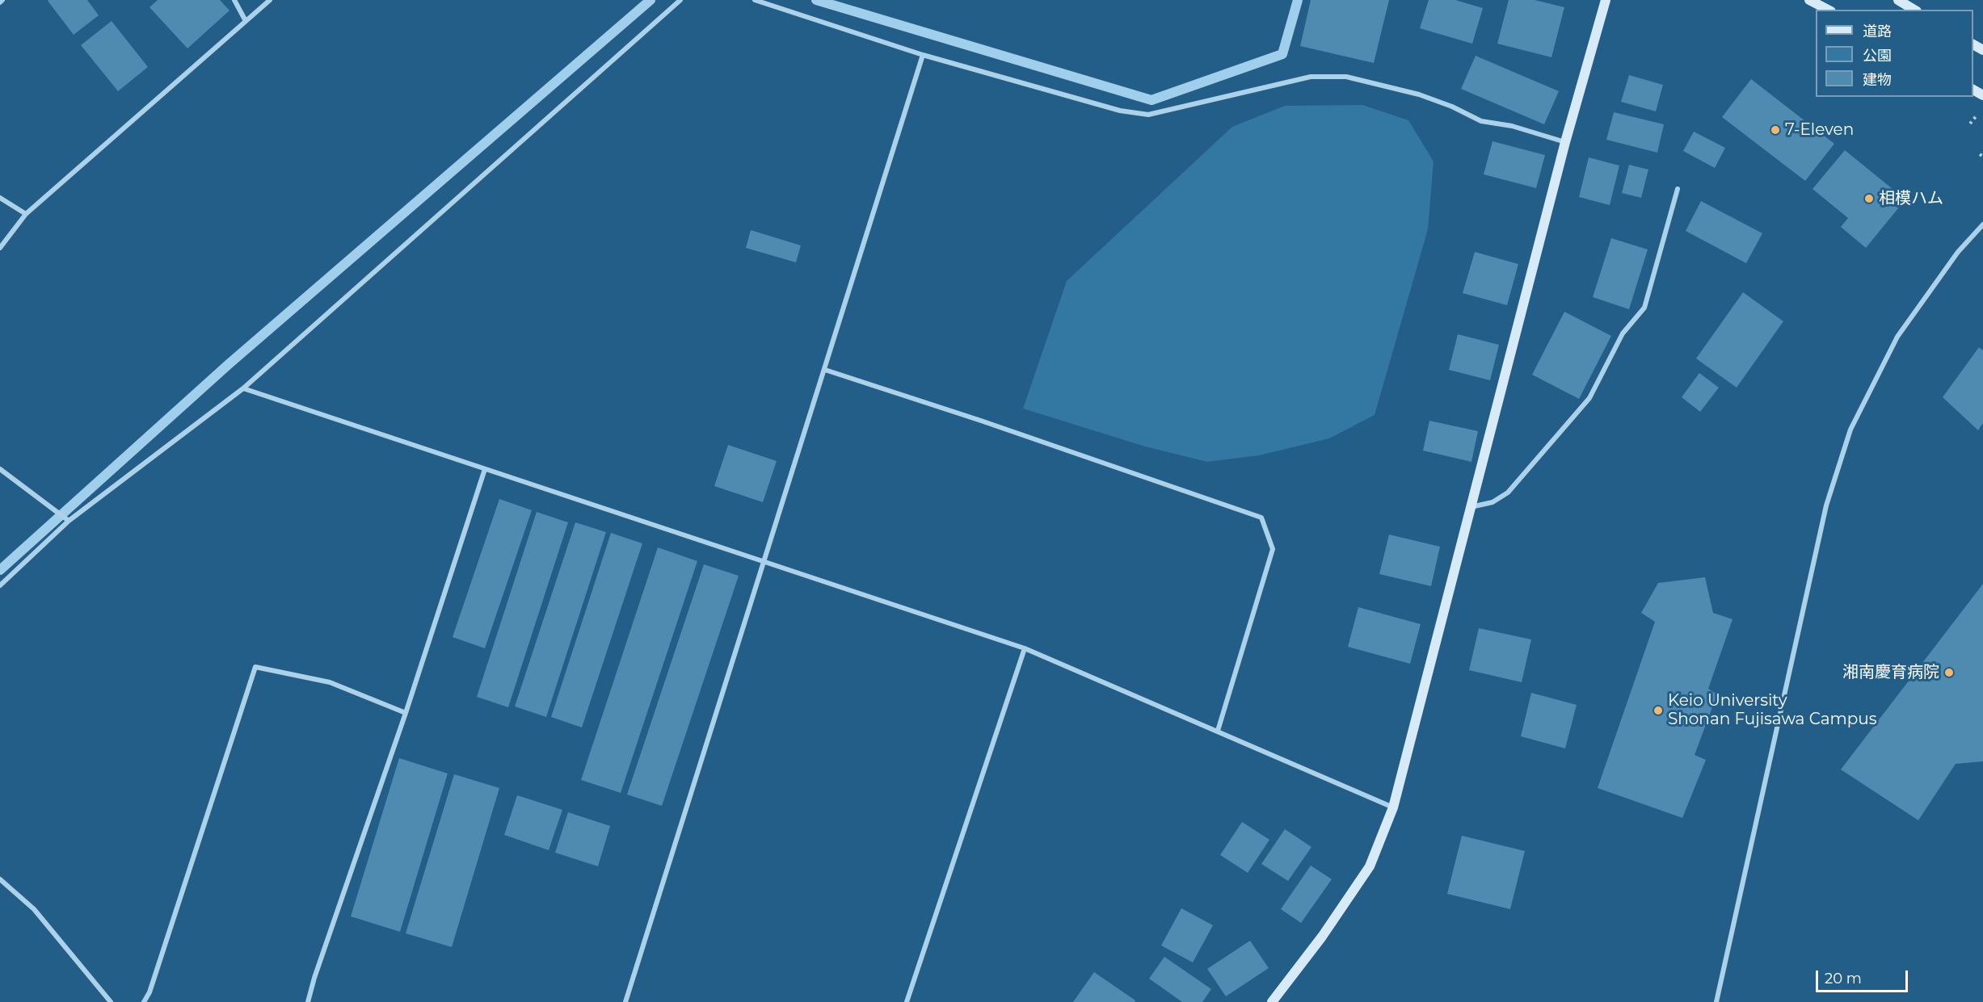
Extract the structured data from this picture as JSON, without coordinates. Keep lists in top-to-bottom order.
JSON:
{
  "places": [
    "7-Eleven",
    "相模ハム",
    "湘南慶育病院",
    "Keio University Shonan Fujisawa Campus"
  ],
  "legend": ["道路", "公園", "建物"],
  "scale_bar": "20 m"
}
